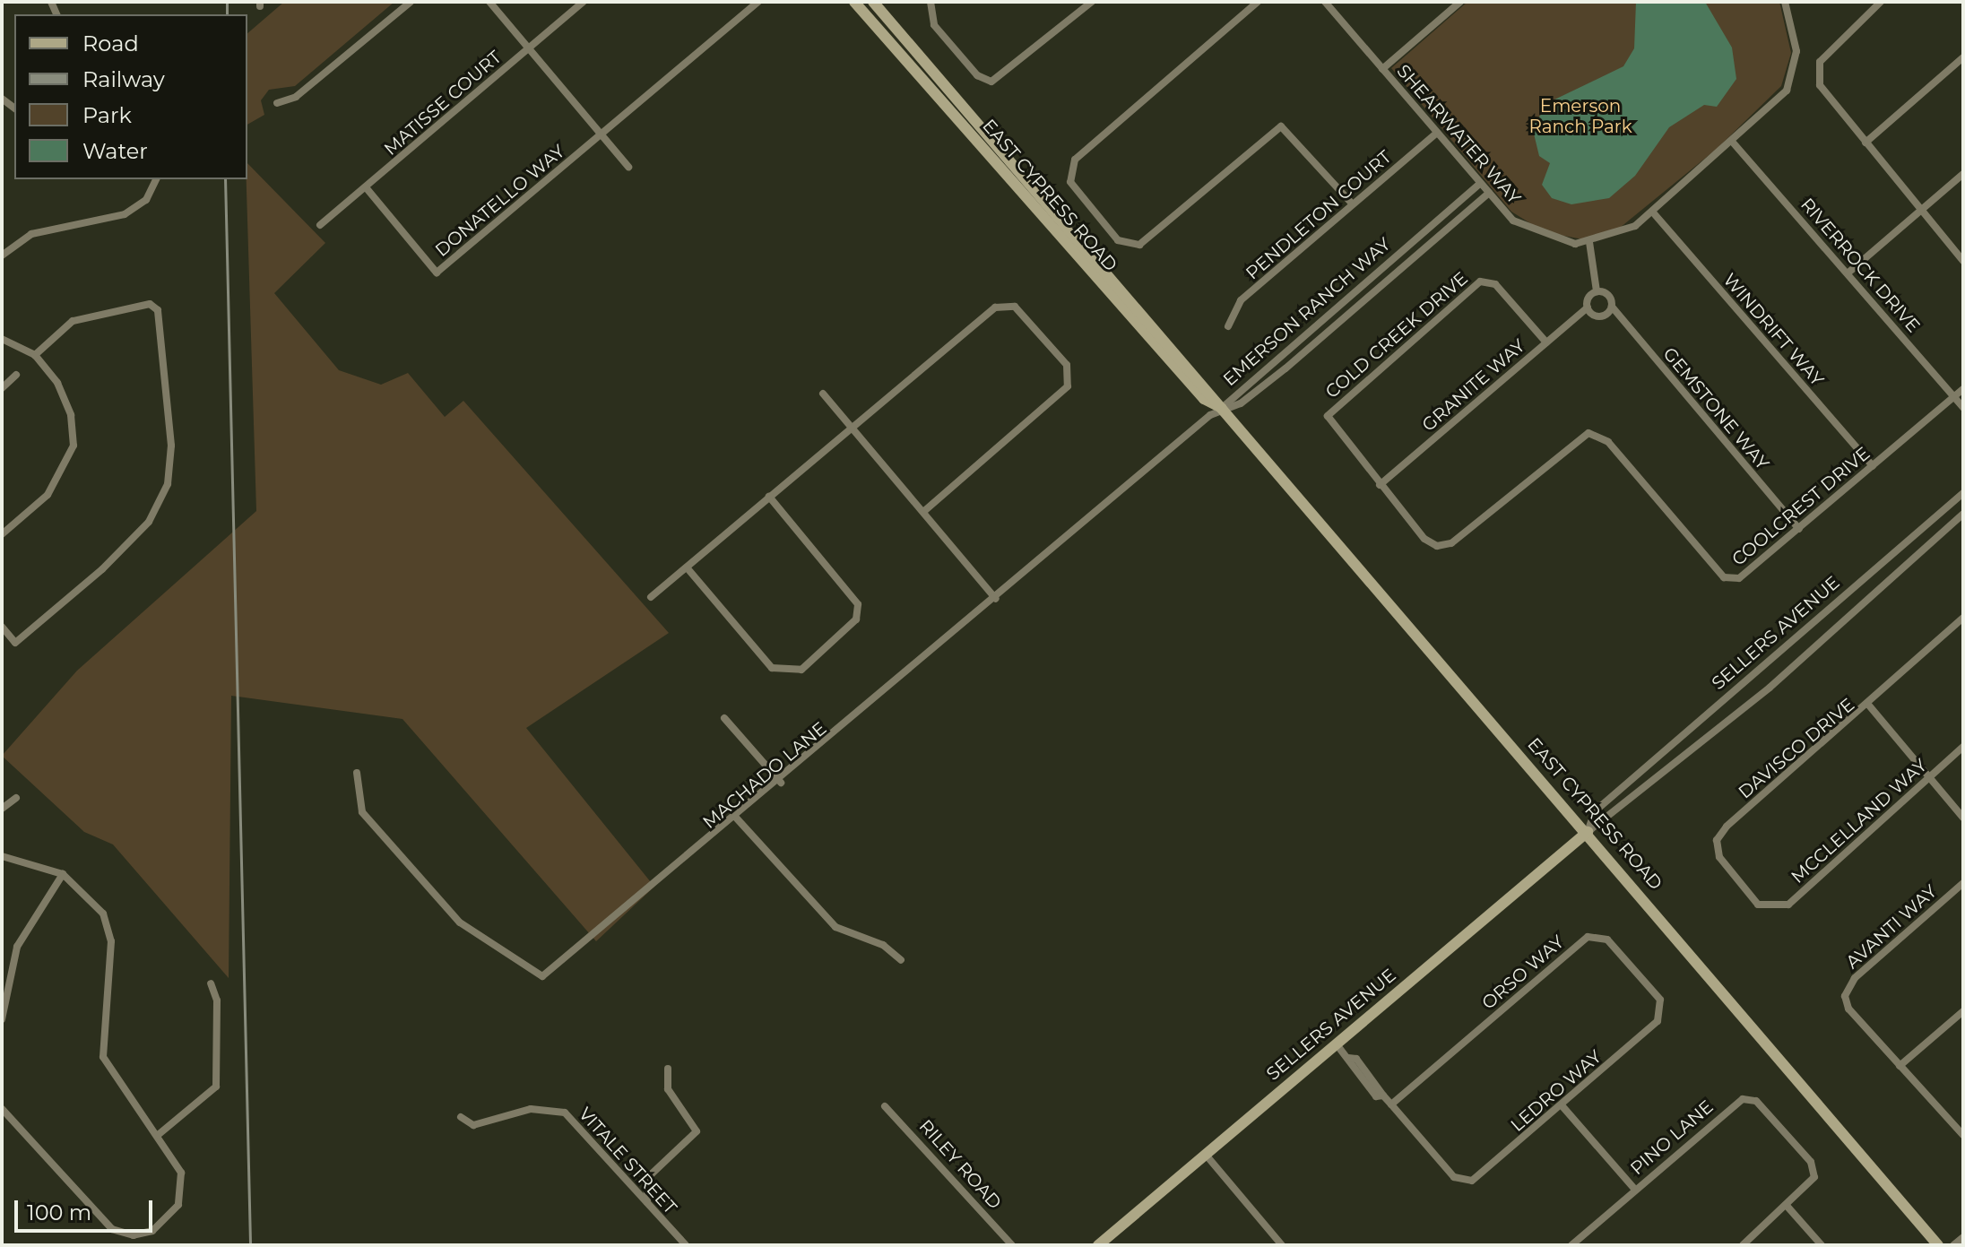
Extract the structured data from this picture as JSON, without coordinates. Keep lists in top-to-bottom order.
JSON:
{
  "streets": {
    "street": [
      "MATISSE COURT",
      "SHEARWATER WAY",
      "EAST CYPRESS ROAD",
      "DONATELLO WAY",
      "PENDLETON COURT",
      "RIVERROCK DRIVE",
      "EMERSON RANCH WAY",
      "WINDRIFT WAY",
      "COLD CREEK DRIVE",
      "GRANITE WAY",
      "GEMSTONE WAY",
      "COOLCREST DRIVE",
      "SELLERS AVENUE",
      "DAVISCO DRIVE",
      "MACHADO LANE",
      "MCCLELLAND WAY",
      "AVANTI WAY",
      "ORSO WAY",
      "LEDRO WAY",
      "PINO LANE",
      "VITALE STREET",
      "RILEY ROAD"
    ]
  },
  "crossings": [
    ["MATISSE COURT", "DONATELLO WAY"],
    ["SHEARWATER WAY", "PENDLETON COURT"],
    ["SHEARWATER WAY", "EMERSON RANCH WAY"],
    ["EAST CYPRESS ROAD", "EMERSON RANCH WAY"],
    ["EAST CYPRESS ROAD", "SELLERS AVENUE"],
    ["EAST CYPRESS ROAD", "MACHADO LANE"],
    ["RIVERROCK DRIVE", "COOLCREST DRIVE"],
    ["EMERSON RANCH WAY", "MACHADO LANE"],
    ["WINDRIFT WAY", "COOLCREST DRIVE"],
    ["COLD CREEK DRIVE", "GRANITE WAY"],
    ["COLD CREEK DRIVE", "COOLCREST DRIVE"],
    ["GRANITE WAY", "COOLCREST DRIVE"],
    ["GEMSTONE WAY", "COOLCREST DRIVE"],
    ["DAVISCO DRIVE", "MCCLELLAND WAY"],
    ["ORSO WAY", "LEDRO WAY"]
  ],
  "parks": ["Emerson Ranch Park"],
  "legend": [
    "Road",
    "Railway",
    "Park",
    "Water"
  ],
  "scale_bar": "100 m"
}
